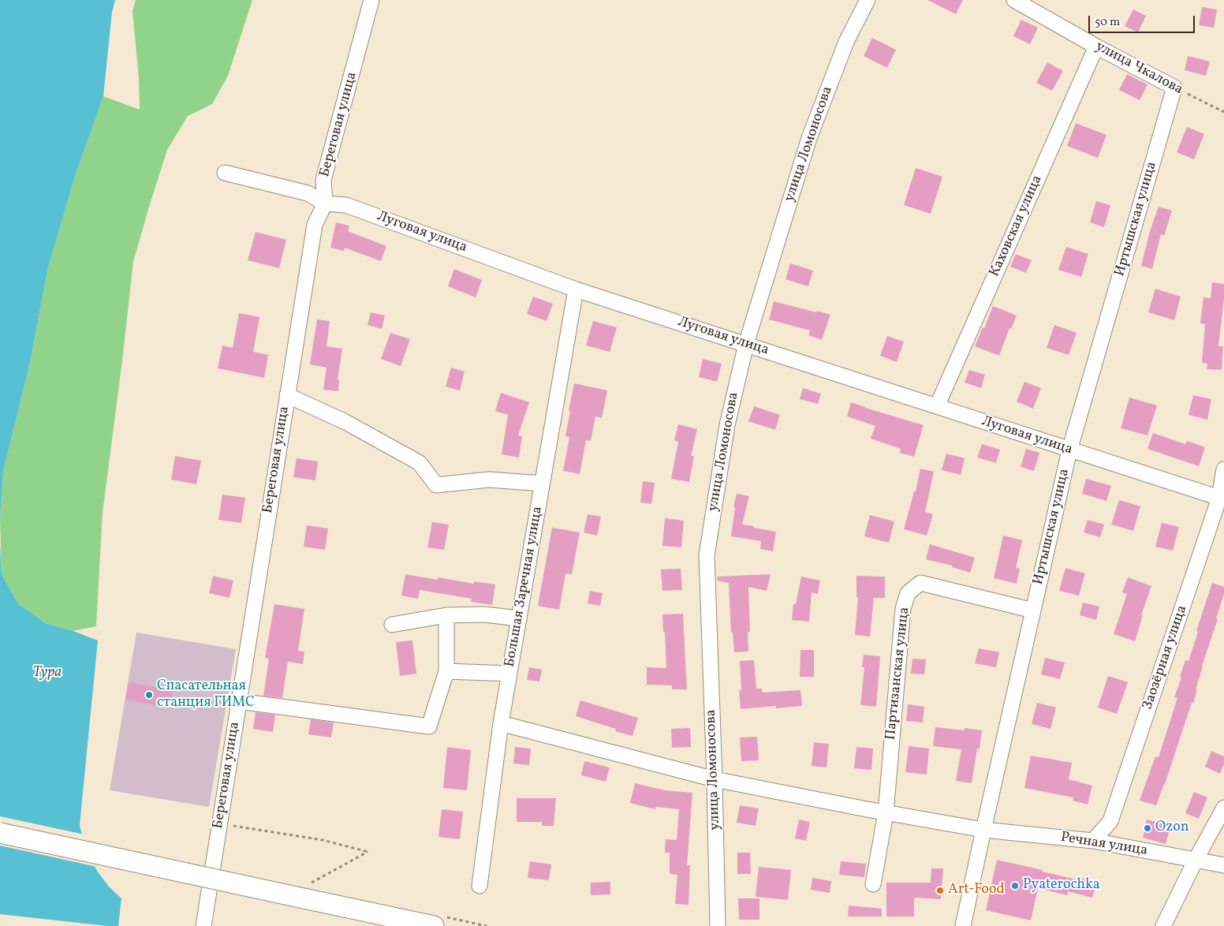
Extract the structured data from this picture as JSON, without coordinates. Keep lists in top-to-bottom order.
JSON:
{
  "streets": {
    "street": [
      "улица Чкалова",
      "Береговая улица",
      "улица Ломоносова",
      "Иртышская улица",
      "Каховская улица",
      "Луговая улица",
      "Большая Заречная улица",
      "Заозёрная улица",
      "Партизанская улица",
      "Речная улица"
    ]
  },
  "crossings": [
    ["улица Чкалова", "Иртышская улица"],
    ["улица Чкалова", "Каховская улица"],
    ["Береговая улица", "Луговая улица"],
    ["улица Ломоносова", "Луговая улица"],
    ["улица Ломоносова", "Речная улица"],
    ["Иртышская улица", "Луговая улица"],
    ["Иртышская улица", "Партизанская улица"],
    ["Иртышская улица", "Речная улица"],
    ["Каховская улица", "Луговая улица"],
    ["Луговая улица", "Большая Заречная улица"],
    ["Луговая улица", "Заозёрная улица"],
    ["Большая Заречная улица", "Речная улица"],
    ["Заозёрная улица", "Речная улица"],
    ["Партизанская улица", "Речная улица"]
  ],
  "water": ["Тура"],
  "places": [
    "Спасательная станция ГИМС",
    "Ozon",
    "Pyaterochka",
    "Art-Food"
  ],
  "scale_bar": "50 m"
}
